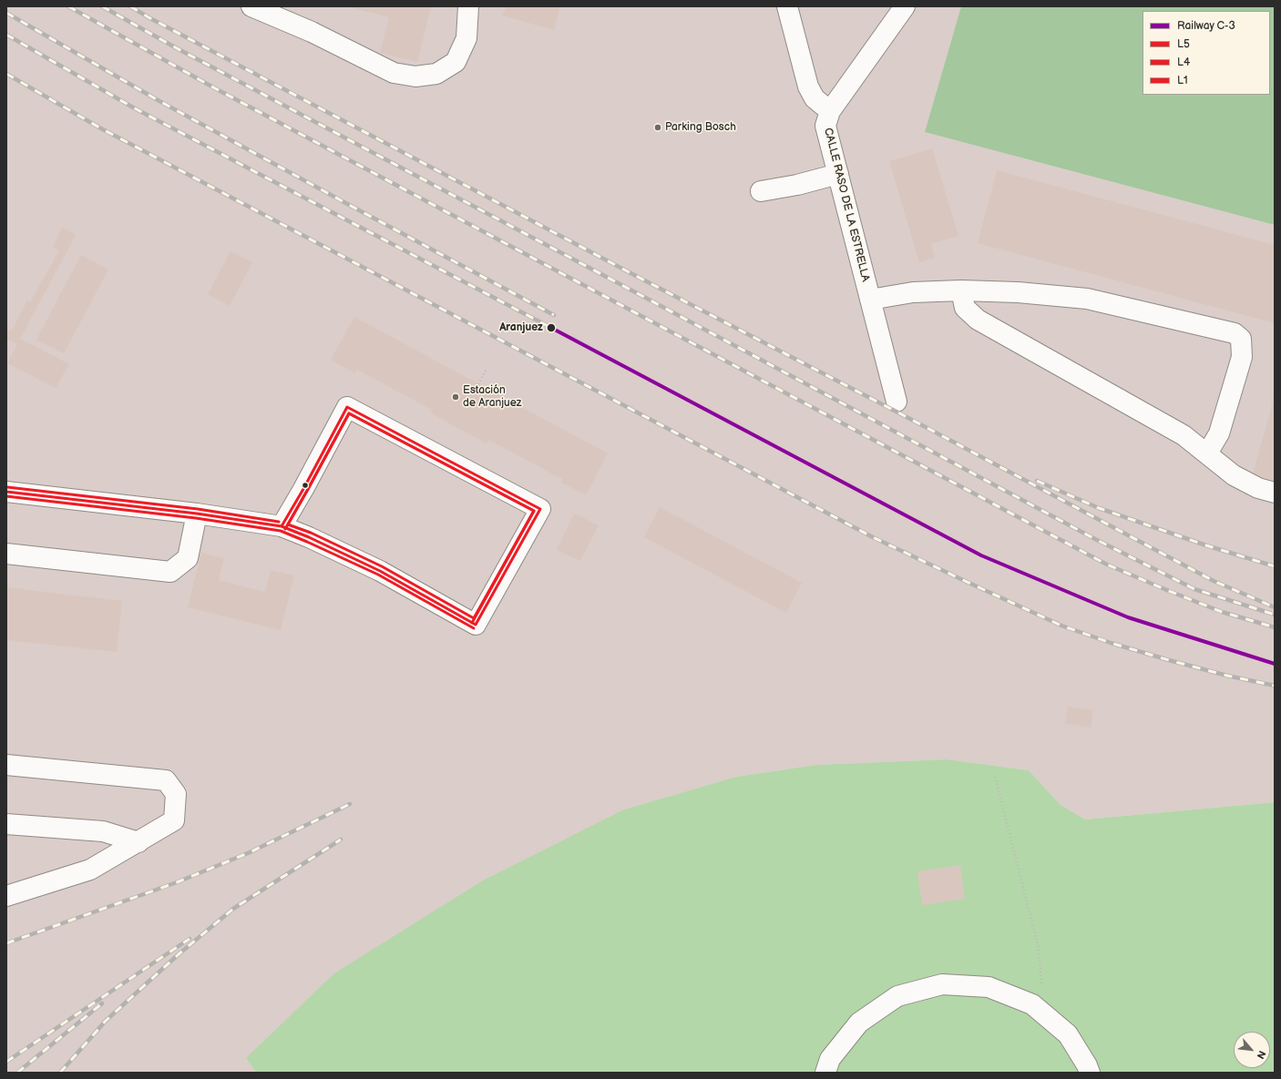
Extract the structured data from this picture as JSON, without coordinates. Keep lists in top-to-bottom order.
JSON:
{
  "streets": {
    "street": ["CALLE RASO DE LA ESTRELLA"]
  },
  "places": ["Parking Bosch", "Aranjuez", "Estación de Aranjuez"],
  "lines": [
    "rail line C-3",
    "transit line L5",
    "transit line L4",
    "transit line L1"
  ],
  "legend": [
    "Railway C-3",
    "L5",
    "L4",
    "L1"
  ],
  "north": "bottom right"
}
